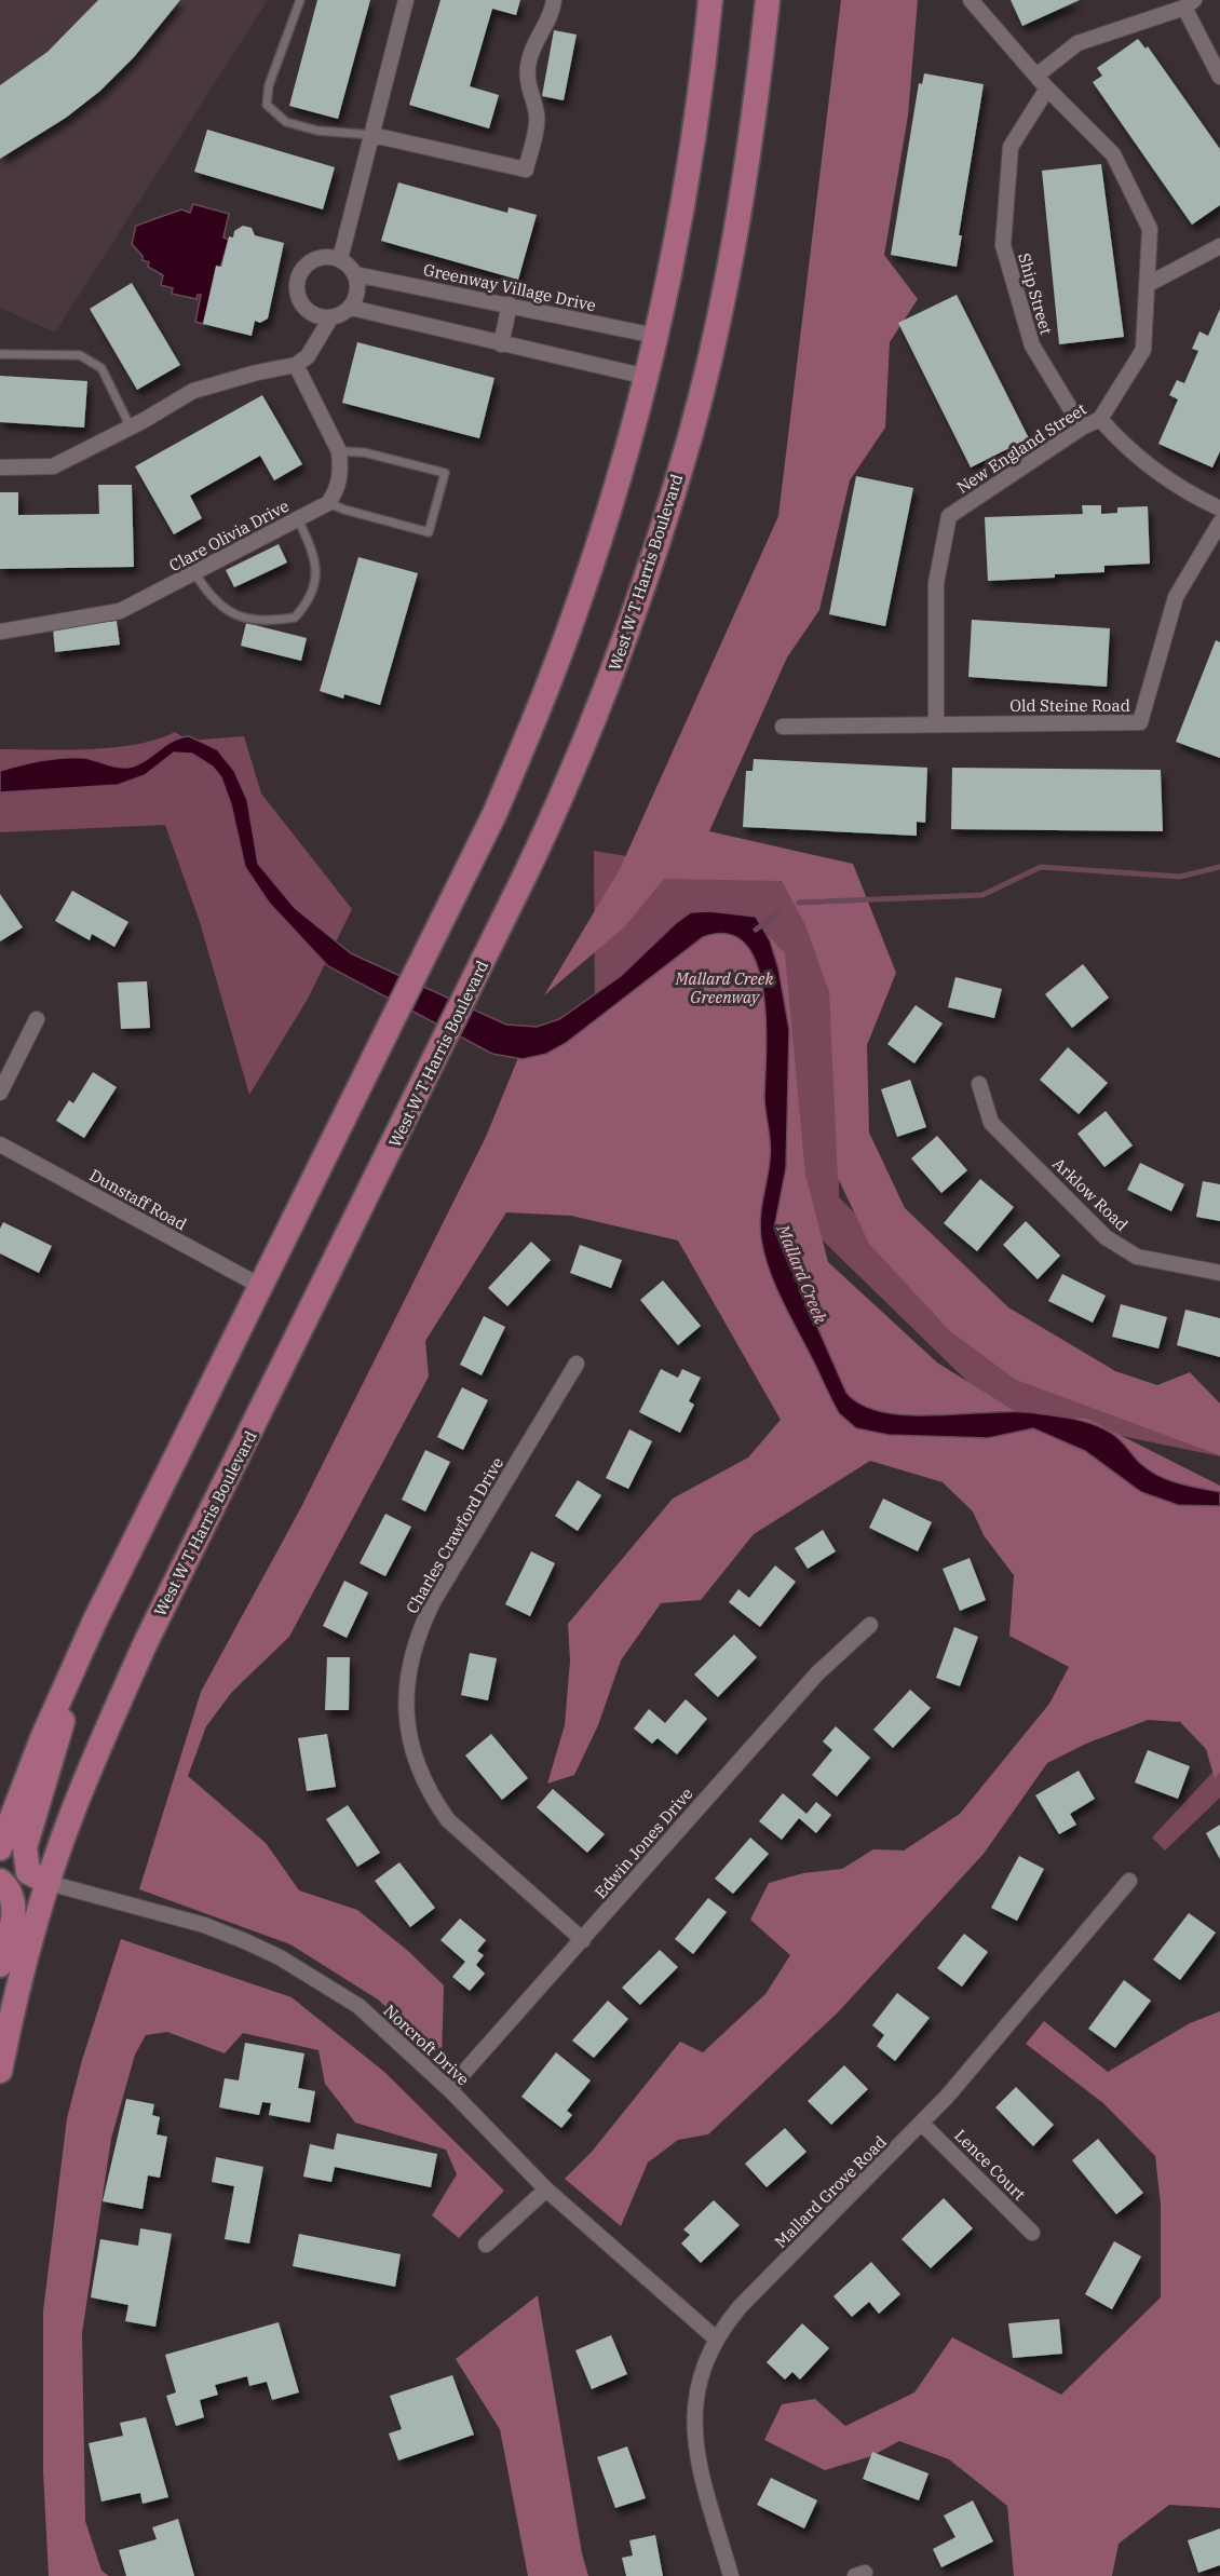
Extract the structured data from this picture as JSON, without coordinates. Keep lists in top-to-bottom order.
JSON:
{
  "streets": {
    "main road": ["West W T Harris Boulevard"],
    "street": [
      "Greenway Village Drive",
      "Ship Street",
      "New England Street",
      "Clare Olivia Drive",
      "Old Steine Road",
      "Arklow Road",
      "Dunstaff Road",
      "Charles Crawford Drive",
      "Edwin Jones Drive",
      "Norcroft Drive",
      "Lence Court",
      "Mallard Grove Road"
    ]
  },
  "crossings": [
    ["Ship Street", "New England Street"],
    ["New England Street", "Old Steine Road"],
    ["West W T Harris Boulevard", "Norcroft Drive"],
    ["Charles Crawford Drive", "Edwin Jones Drive"],
    ["Edwin Jones Drive", "Norcroft Drive"],
    ["Norcroft Drive", "Mallard Grove Road"],
    ["Lence Court", "Mallard Grove Road"]
  ],
  "water": ["Mallard Creek"],
  "parks": ["Mallard Creek Greenway"]
}
